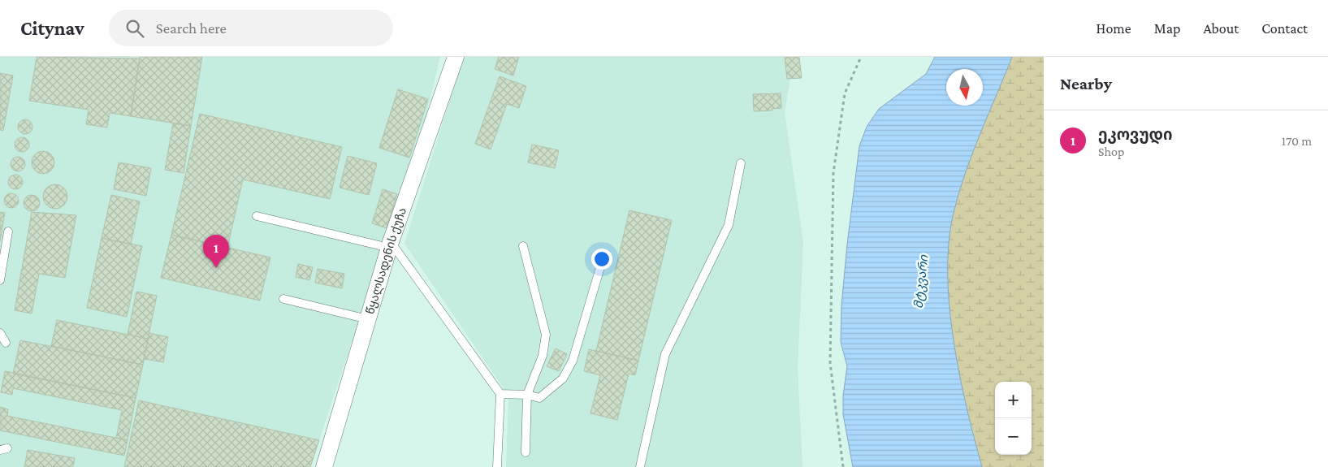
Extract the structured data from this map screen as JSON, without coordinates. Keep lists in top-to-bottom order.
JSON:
{
  "streets": {
    "street": ["წყალსადენის ქუჩა"]
  },
  "water": ["მტკვარი"],
  "north": "bottom",
  "page": {
    "header": "Citynav",
    "search": "Search here",
    "nav": [
      "Home",
      "Map",
      "About",
      "Contact"
    ],
    "heading": "Nearby",
    "list": [
      {
        "mark": "1",
        "name": "ეკოვუდი",
        "note": "Shop",
        "value": "170 m"
      }
    ],
    "pins": "1",
    "map_buttons": ["+", "−"]
  }
}
